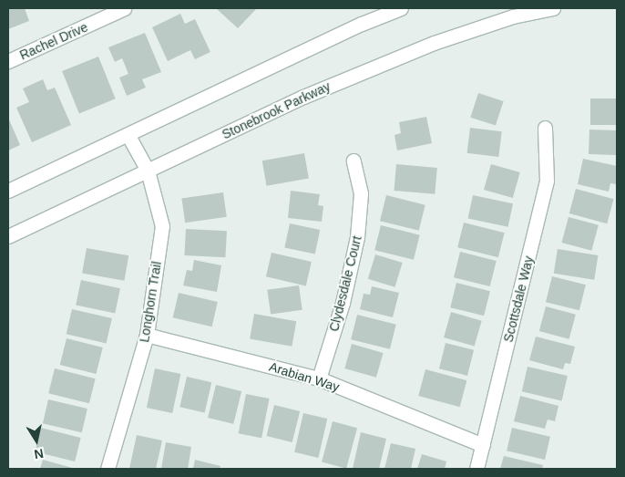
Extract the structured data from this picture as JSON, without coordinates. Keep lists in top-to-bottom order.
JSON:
{
  "streets": {
    "street": [
      "Rachel Drive",
      "Stonebrook Parkway",
      "Clydesdale Court",
      "Scottsdale Way",
      "Longhorn Trail",
      "Arabian Way"
    ]
  },
  "crossings": [
    ["Stonebrook Parkway", "Longhorn Trail"],
    ["Clydesdale Court", "Arabian Way"],
    ["Scottsdale Way", "Arabian Way"],
    ["Longhorn Trail", "Arabian Way"]
  ],
  "north": "bottom"
}
